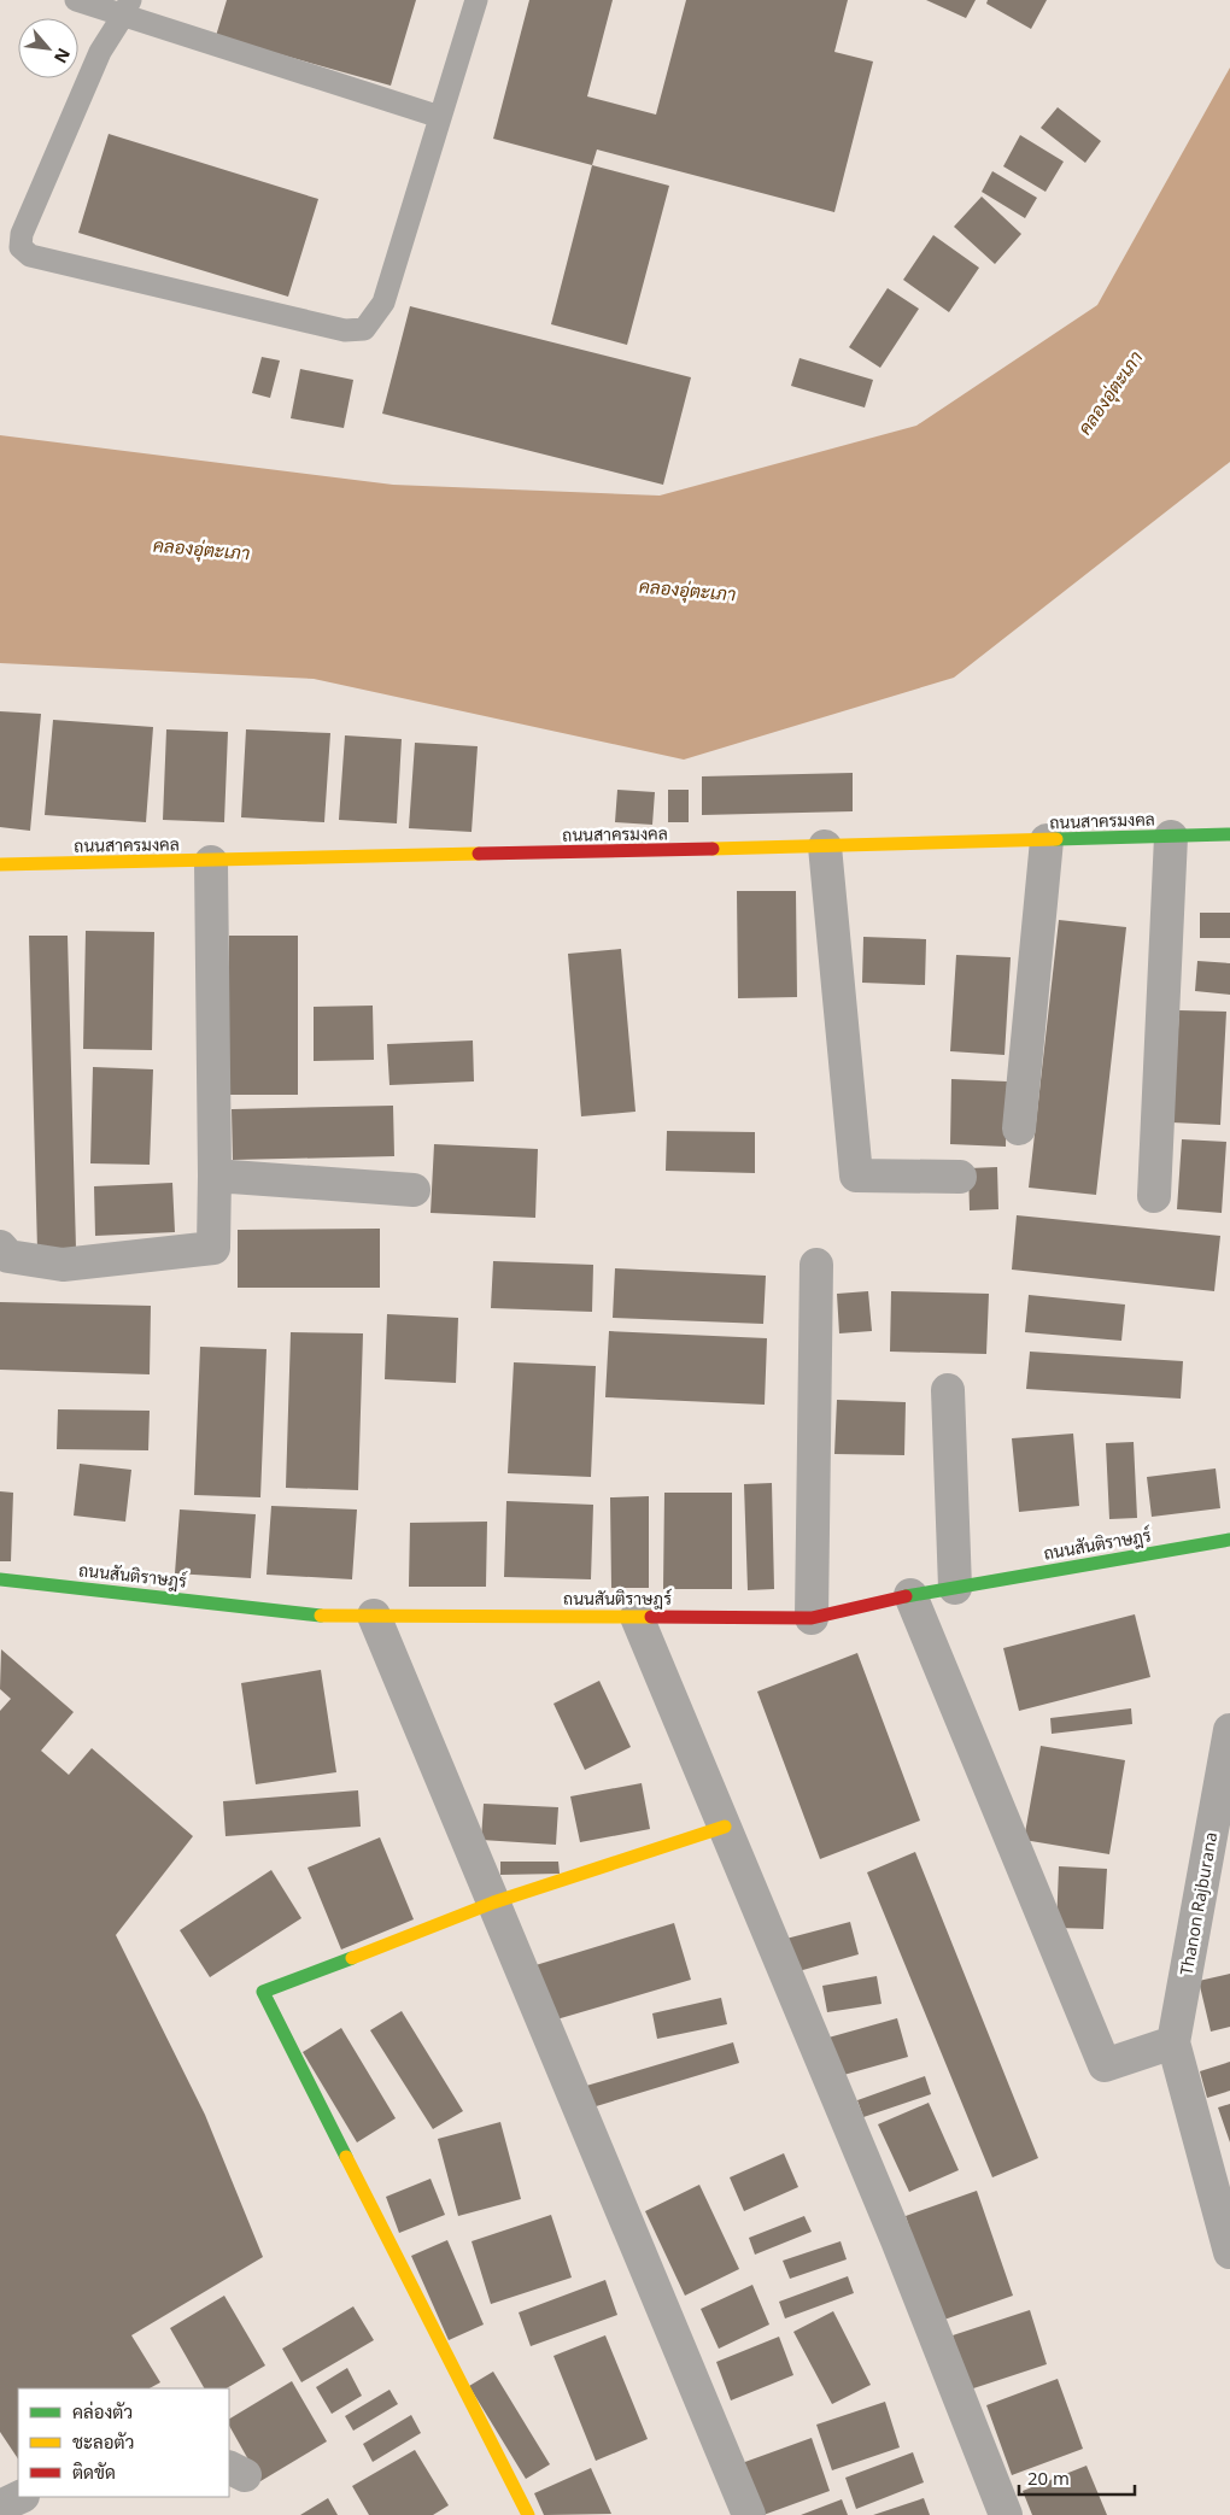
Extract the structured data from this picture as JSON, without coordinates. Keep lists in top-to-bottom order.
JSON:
{
  "streets": {
    "street": ["ถนนสาครมงคล", "ถนนสันติราษฎร์", "Thanon Rajburana"]
  },
  "water": ["คลองอุ่ตะเภา"],
  "legend": ["คล่องตัว", "ชะลอตัว", "ติดขัด"],
  "scale_bar": "20 m",
  "north": "bottom right"
}
